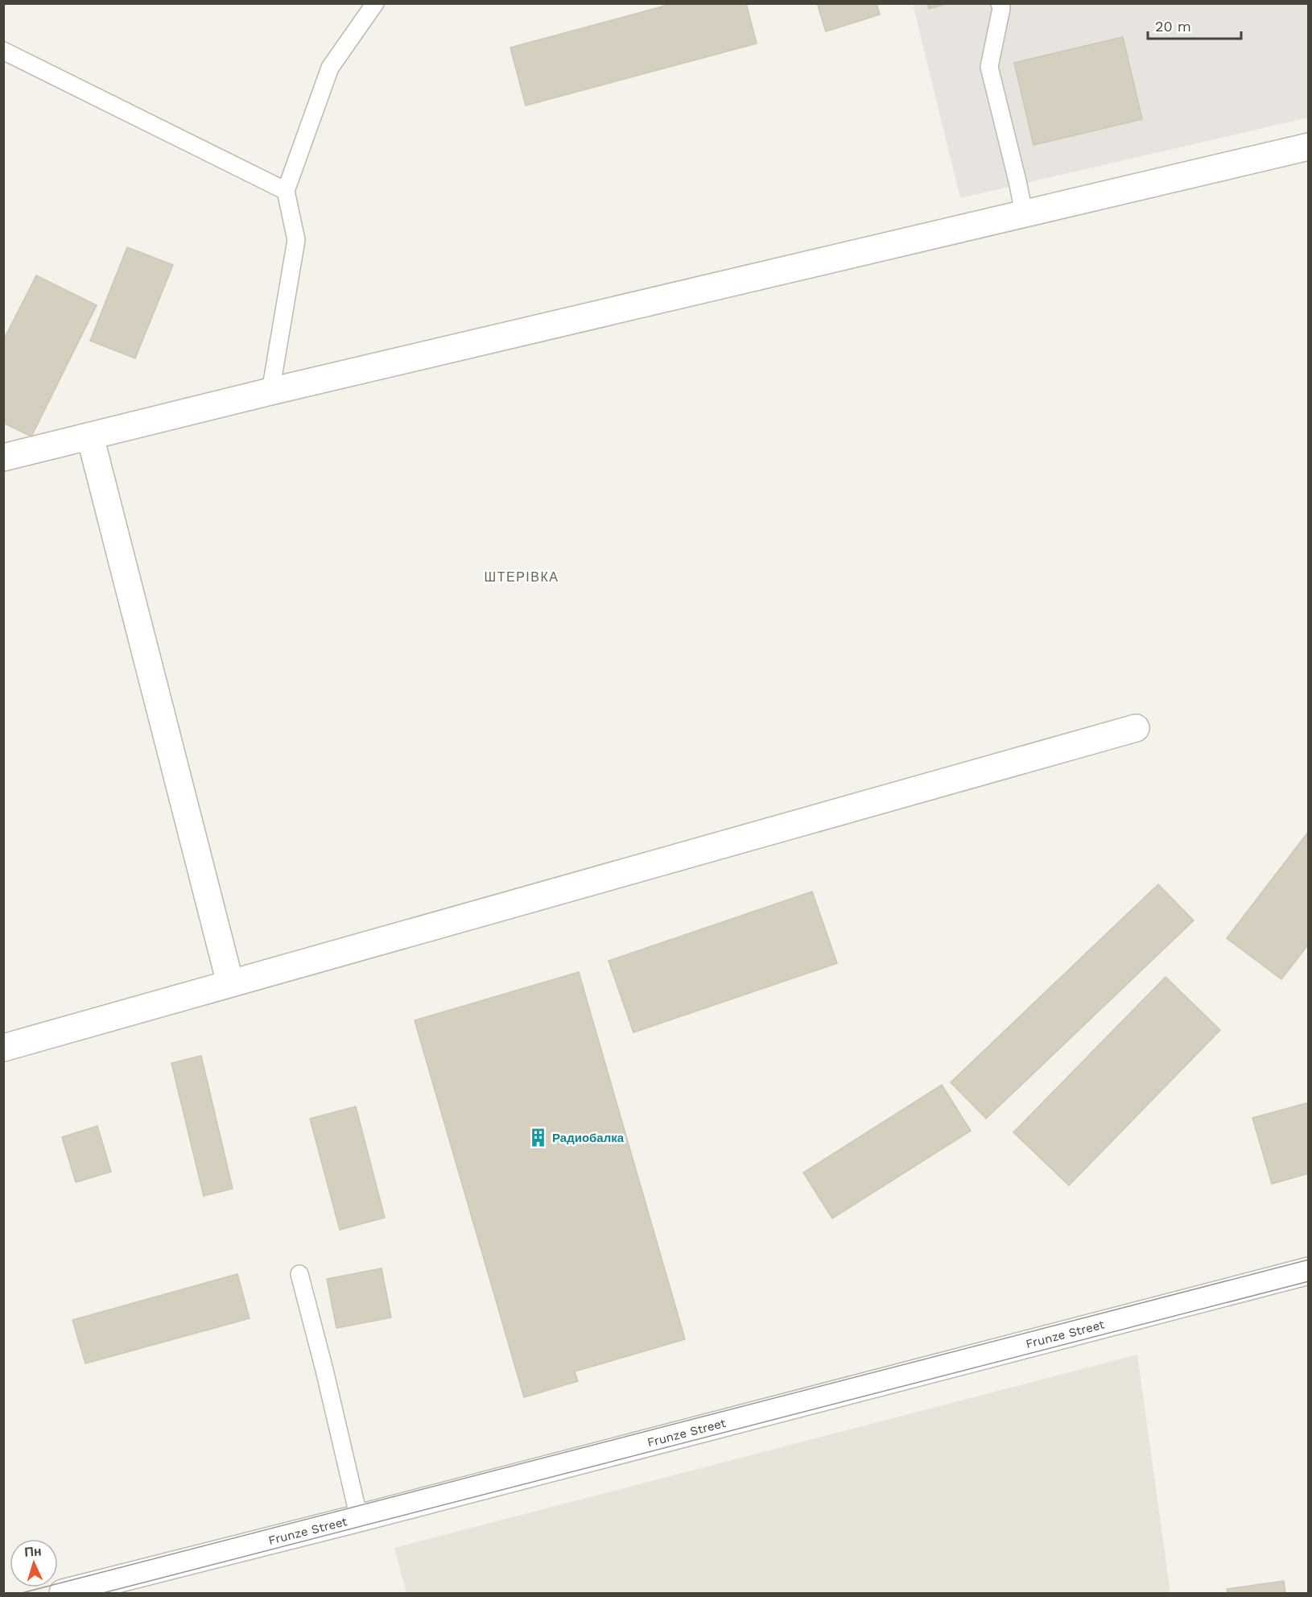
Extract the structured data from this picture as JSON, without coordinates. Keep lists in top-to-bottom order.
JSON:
{
  "streets": {
    "street": ["Frunze Street"]
  },
  "districts": ["ШТЕРІВКА"],
  "places": {
    "building": ["Радиобалка"]
  },
  "scale_bar": "20 m",
  "north": "top"
}
